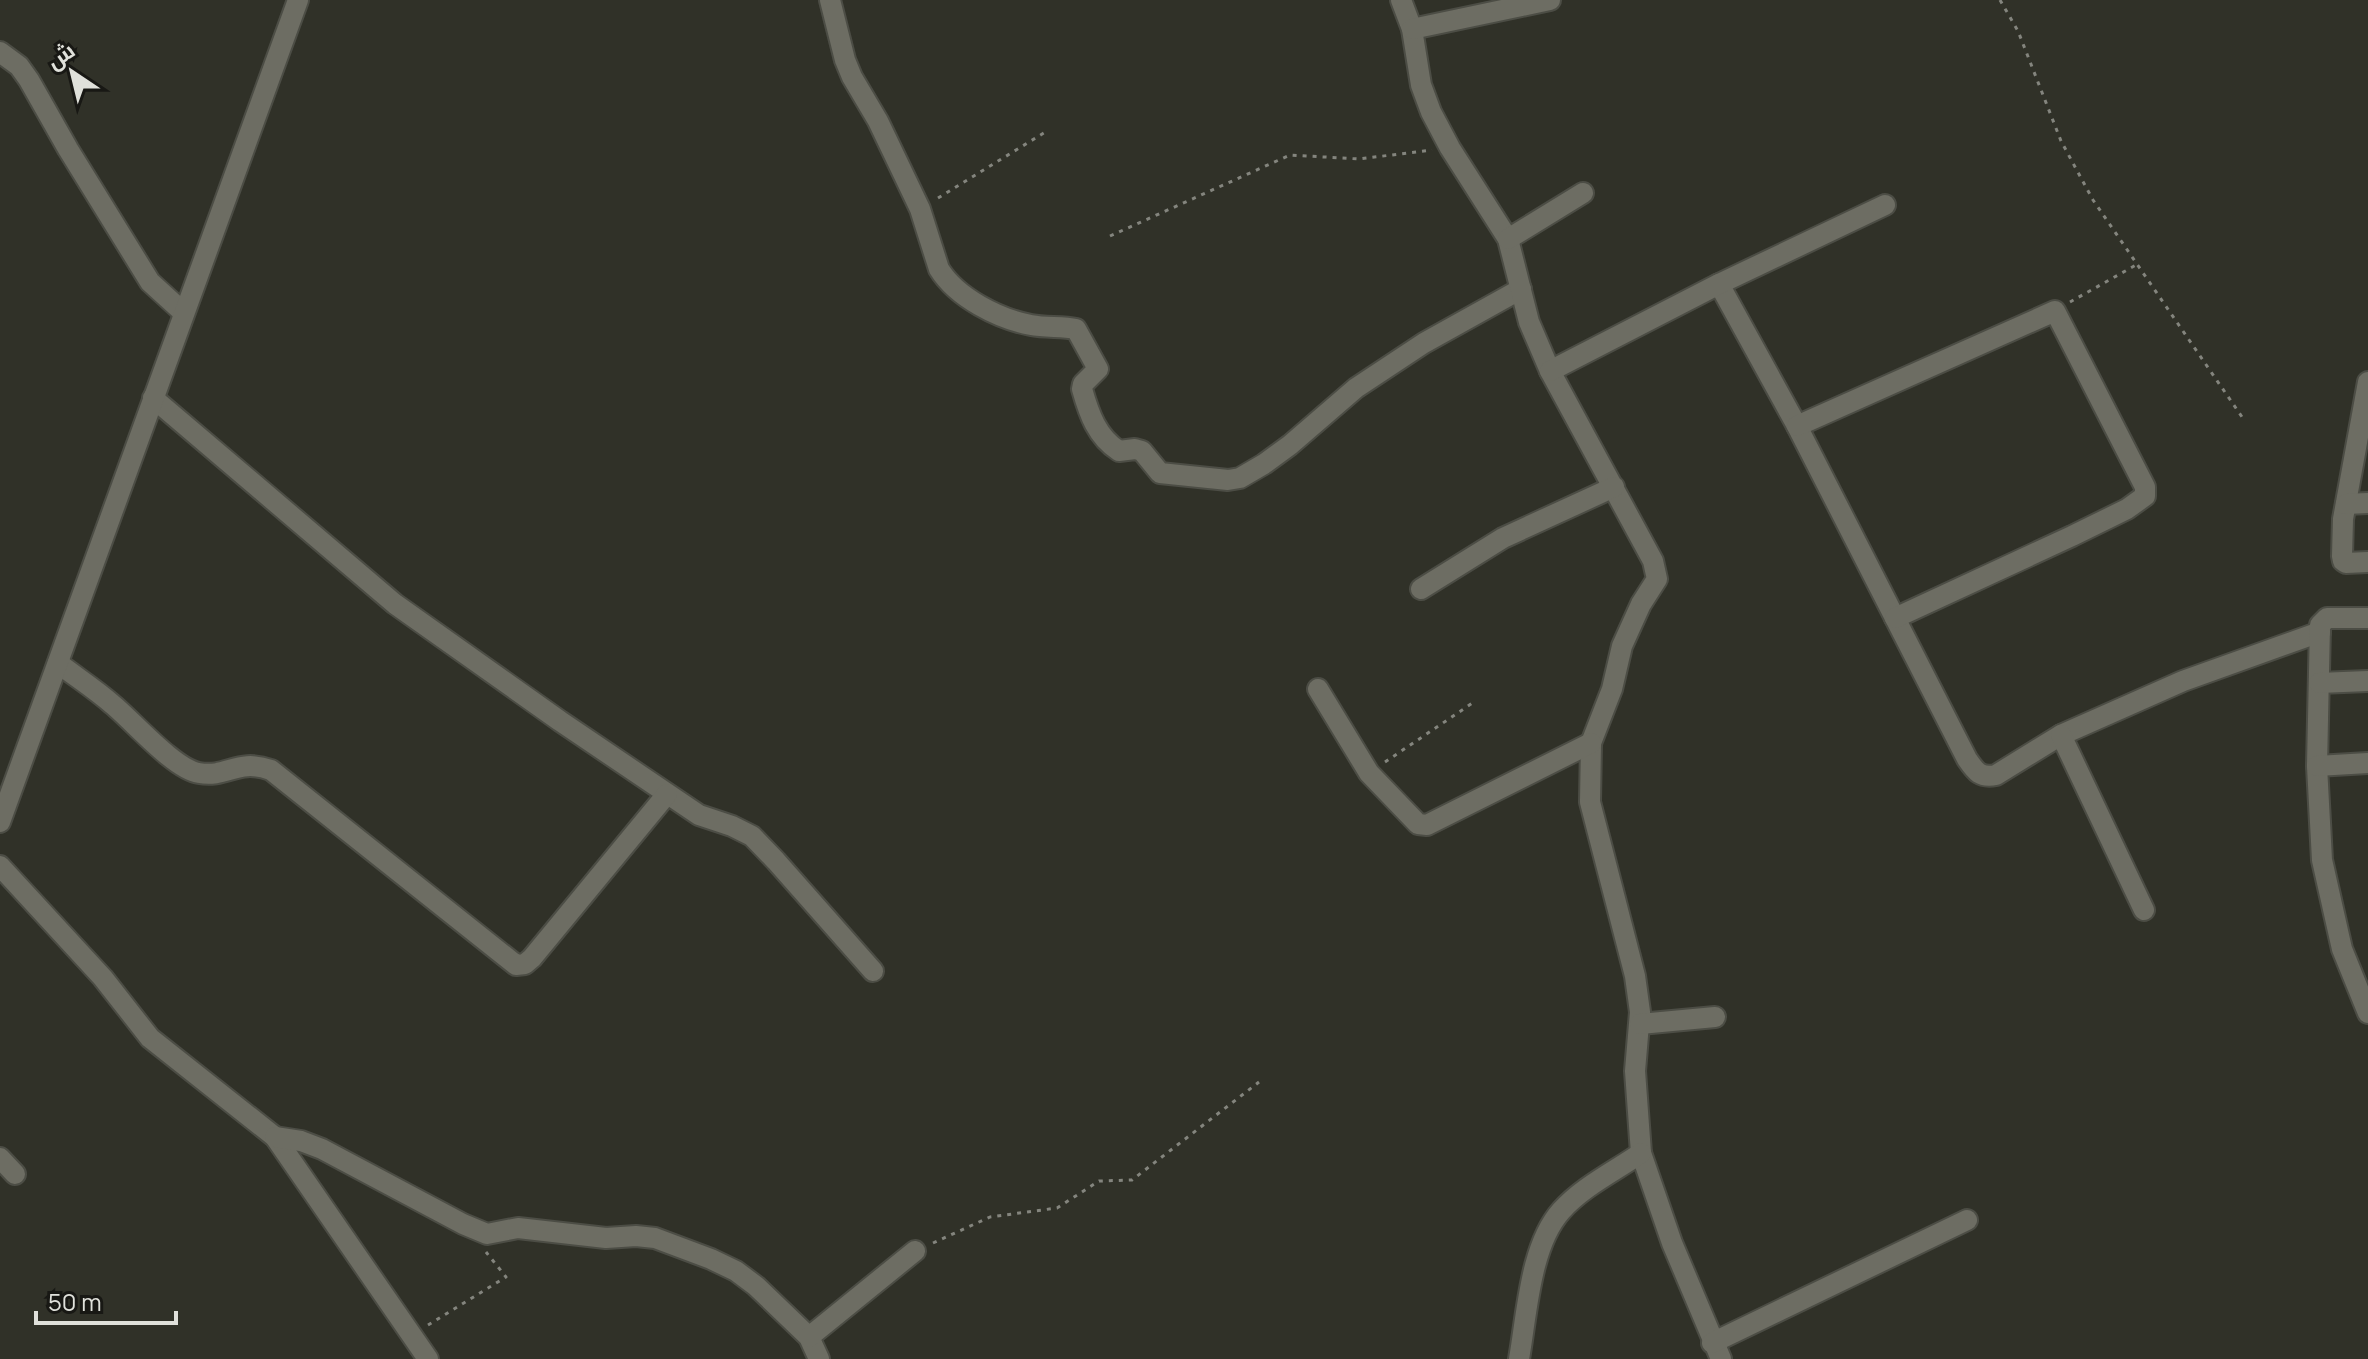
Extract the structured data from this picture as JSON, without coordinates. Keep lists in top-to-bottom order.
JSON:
{
  "scale_bar": "50 m",
  "north": "top left"
}
